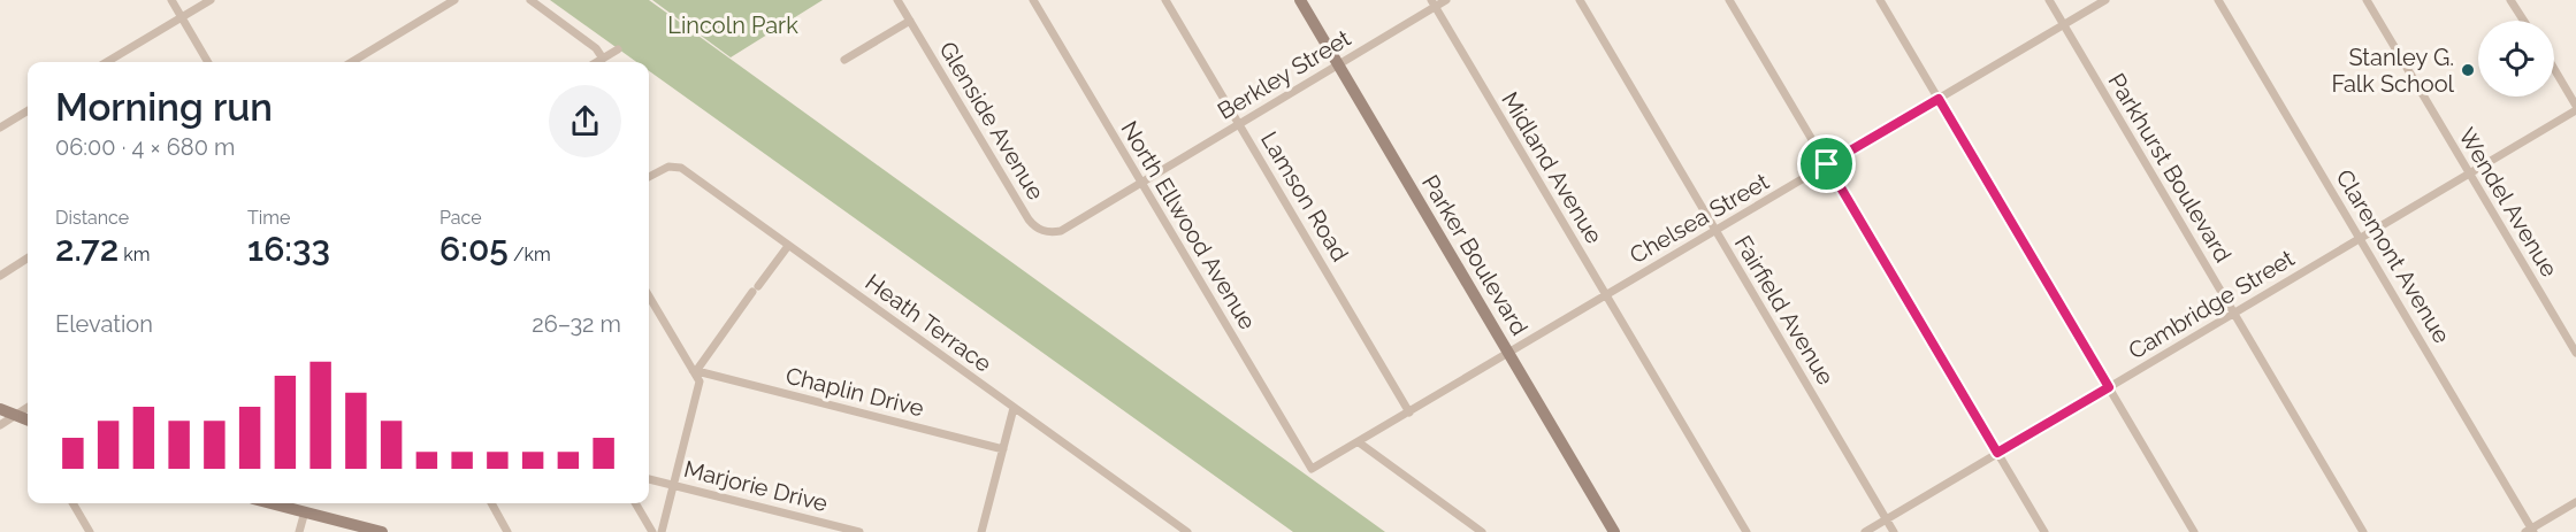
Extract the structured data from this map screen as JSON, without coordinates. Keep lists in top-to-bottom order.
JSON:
{
  "streets": {
    "street": [
      "Berkley Street",
      "Glenside Avenue",
      "Midland Avenue",
      "Parkhurst Boulevard",
      "Lamson Road",
      "Wendel Avenue",
      "Chelsea Street",
      "North Ellwood Avenue",
      "Parker Boulevard",
      "Claremont Avenue",
      "Cambridge Street",
      "Fairfield Avenue",
      "Heath Terrace",
      "Chaplin Drive",
      "Marjorie Drive"
    ]
  },
  "crossings": [
    ["Berkley Street", "Glenside Avenue"],
    ["Berkley Street", "Midland Avenue"],
    ["Berkley Street", "Lamson Road"],
    ["Berkley Street", "North Ellwood Avenue"],
    ["Berkley Street", "Parker Boulevard"],
    ["Glenside Avenue", "North Ellwood Avenue"],
    ["Midland Avenue", "Chelsea Street"],
    ["Parkhurst Boulevard", "Chelsea Street"],
    ["Parkhurst Boulevard", "Cambridge Street"],
    ["Lamson Road", "Chelsea Street"],
    ["Wendel Avenue", "Cambridge Street"],
    ["Chelsea Street", "North Ellwood Avenue"],
    ["Chelsea Street", "Parker Boulevard"],
    ["Chelsea Street", "Fairfield Avenue"],
    ["Claremont Avenue", "Cambridge Street"],
    ["Cambridge Street", "Fairfield Avenue"]
  ],
  "parks": ["Lincoln Park"],
  "places": ["Stanley G. Falk School"],
  "page": {
    "heading": ["Morning run", "06:00 · 4 × 680 m"],
    "stats": [
      ["Distance", "2.72 km"],
      ["Time", "16:33"],
      ["Pace", "6:05 /km"]
    ],
    "chart": ["Elevation", "26–32 m"]
  }
}
